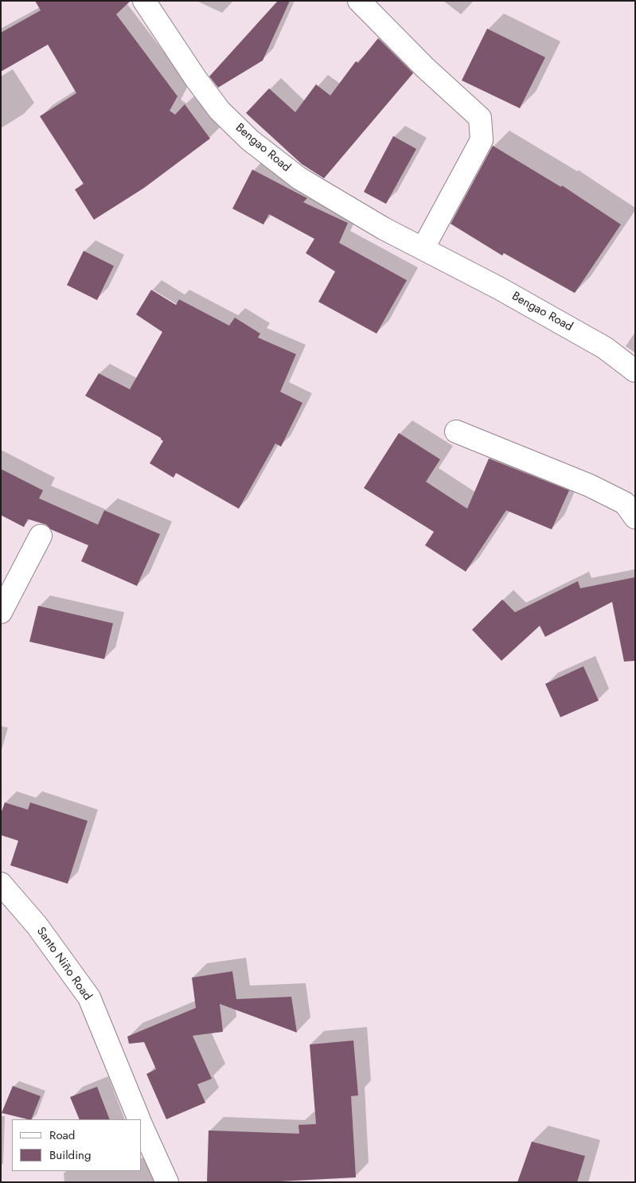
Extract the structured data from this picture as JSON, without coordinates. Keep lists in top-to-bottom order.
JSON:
{
  "streets": {
    "street": ["Bengao Road", "Santo Niño Road"]
  },
  "legend": ["Road", "Building"]
}
